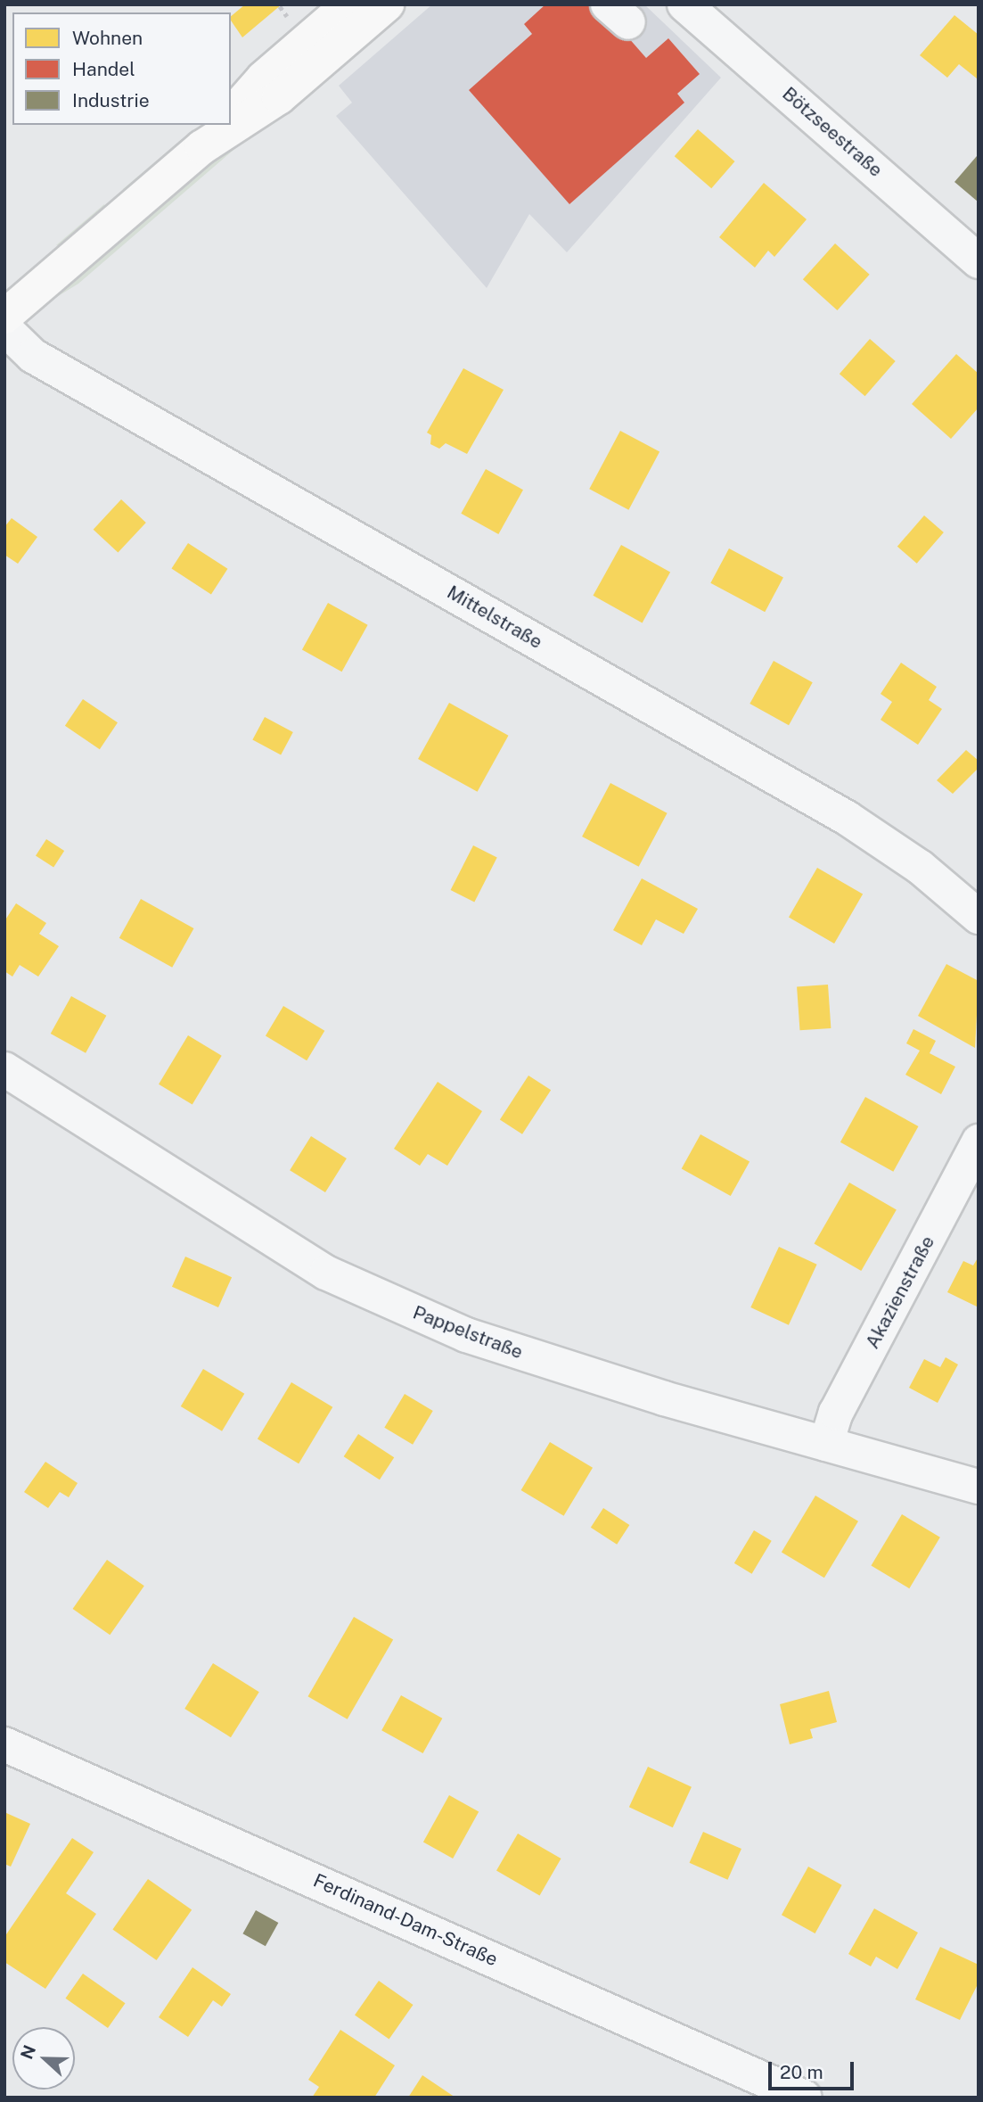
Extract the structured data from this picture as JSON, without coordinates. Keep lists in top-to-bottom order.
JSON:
{
  "streets": {
    "street": [
      "Bötzseestraße",
      "Mittelstraße",
      "Akazienstraße",
      "Pappelstraße",
      "Ferdinand-Dam-Straße"
    ]
  },
  "crossings": [
    ["Akazienstraße", "Pappelstraße"]
  ],
  "legend": ["Wohnen", "Handel", "Industrie"],
  "scale_bar": "20 m",
  "north": "left"
}
